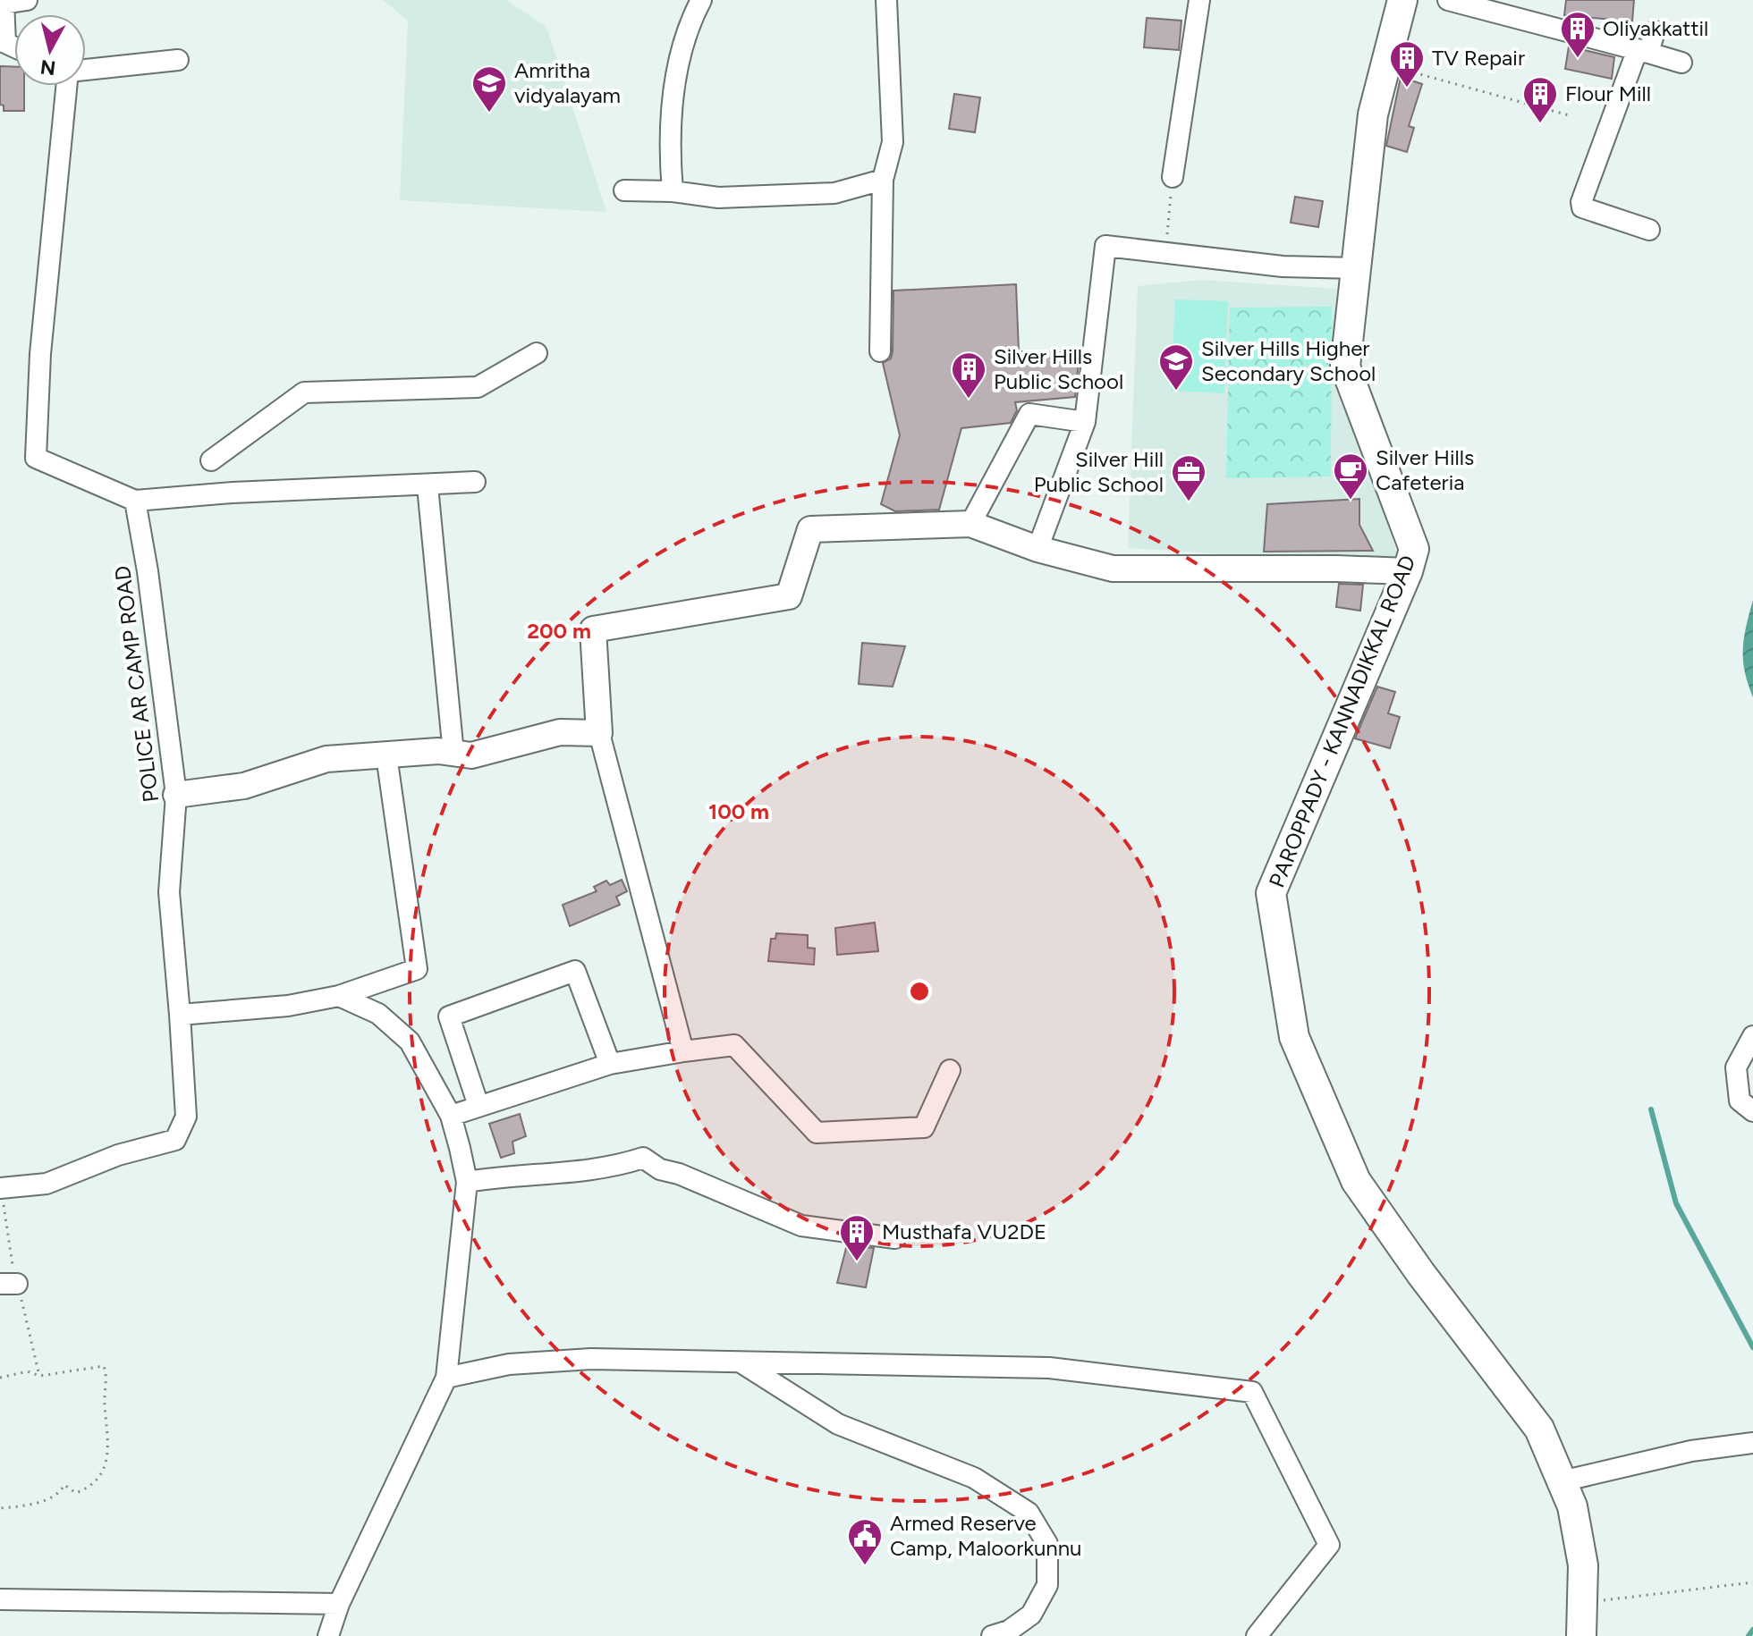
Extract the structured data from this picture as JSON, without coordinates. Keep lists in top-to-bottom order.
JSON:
{
  "streets": {
    "main road": ["PAROPPADY - KANNADIKKAL ROAD"],
    "street": ["POLICE AR CAMP ROAD"]
  },
  "places": {
    "building": [
      "Oliyakkattil",
      "TV Repair",
      "Flour Mill",
      "Silver Hills Public School",
      "Musthafa VU2DE"
    ],
    "school or university": ["Amritha vidyalayam", "Silver Hills Higher Secondary School"],
    "cafe": ["Silver Hills Cafeteria"],
    "office": ["Silver Hill Public School"],
    "public building": ["Armed Reserve Camp, Maloorkunnu"]
  },
  "north": "bottom",
  "rings": ["200 m", "100 m"]
}
